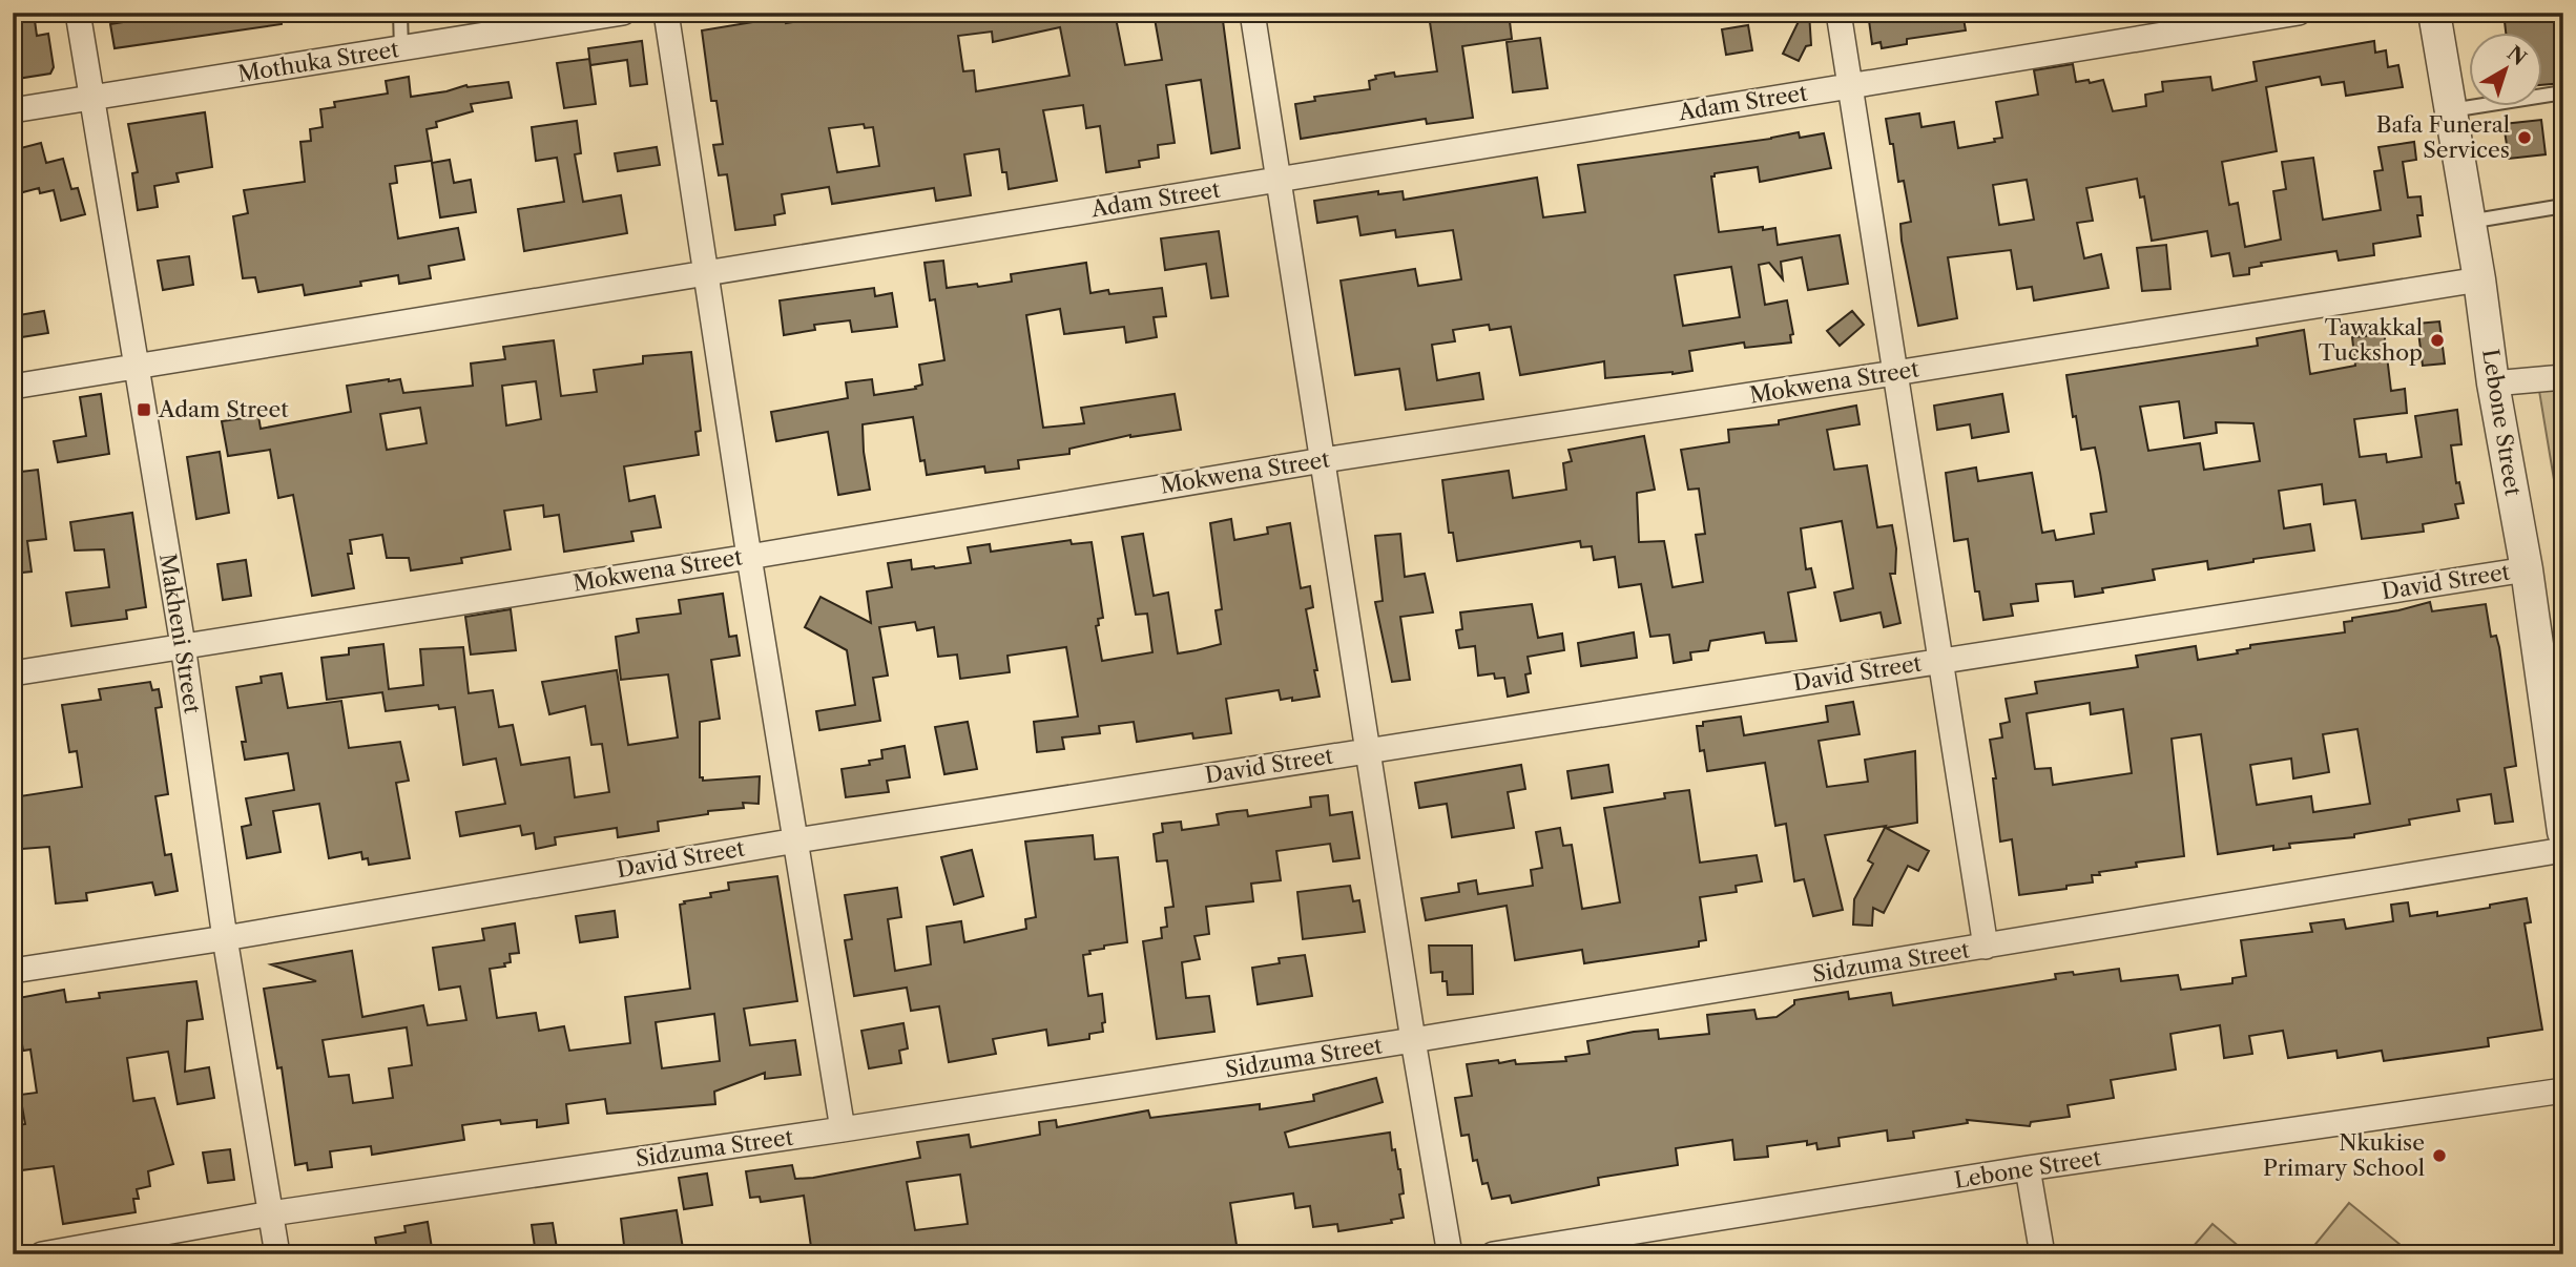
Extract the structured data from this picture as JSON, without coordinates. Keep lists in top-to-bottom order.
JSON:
{
  "streets": {
    "street": [
      "Mothuka Street",
      "Adam Street",
      "Mokwena Street",
      "Lebone Street",
      "David Street",
      "Makheni Street",
      "Sidzuma Street"
    ]
  },
  "crossings": [
    ["Mothuka Street", "Makheni Street"],
    ["Adam Street", "Makheni Street"],
    ["Mokwena Street", "Lebone Street"],
    ["Mokwena Street", "Makheni Street"],
    ["Lebone Street", "David Street"],
    ["David Street", "Makheni Street"],
    ["Makheni Street", "Sidzuma Street"]
  ],
  "places": {
    "other": ["Bafa Funeral Services", "Tawakkal Tuckshop", "Nkukise Primary School"],
    "transit": ["Adam Street"]
  },
  "north": "top right"
}
